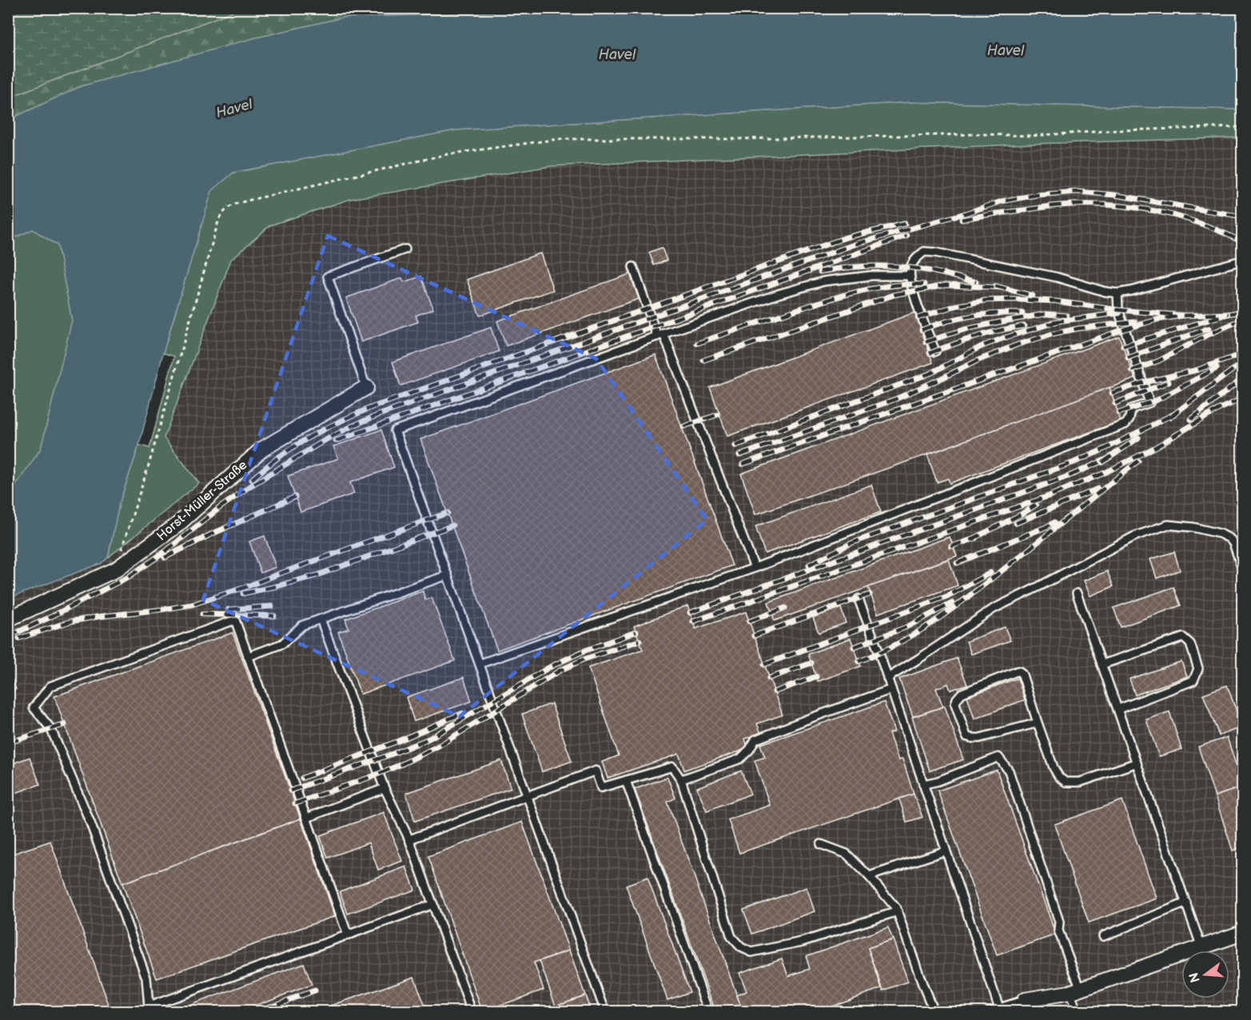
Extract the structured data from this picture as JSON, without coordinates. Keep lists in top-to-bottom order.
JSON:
{
  "streets": {
    "street": ["Horst-Müller-Straße"]
  },
  "water": ["Havel"],
  "north": "left"
}
